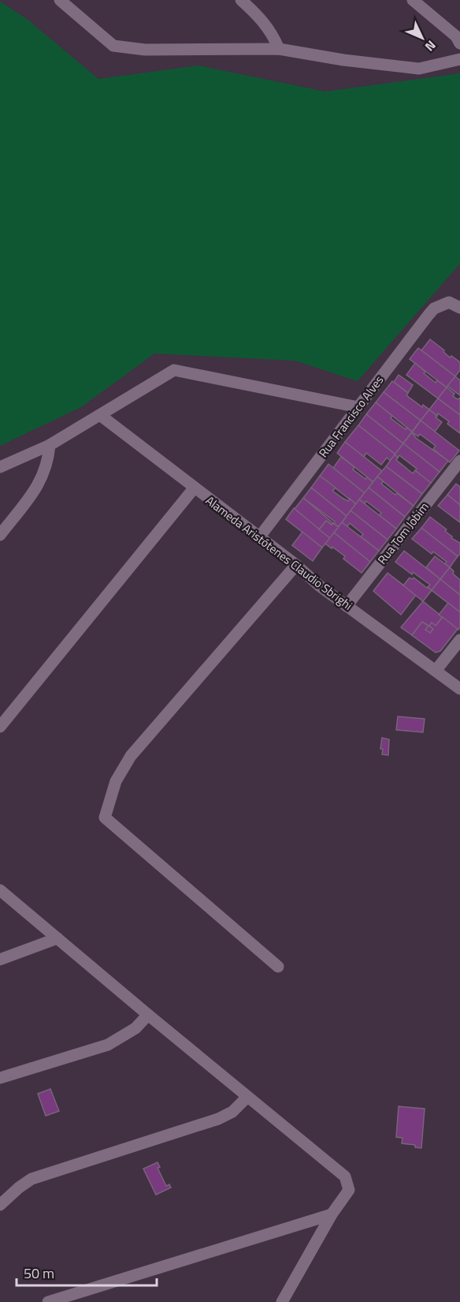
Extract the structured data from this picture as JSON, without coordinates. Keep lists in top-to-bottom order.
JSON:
{
  "streets": {
    "street": ["Rua Francisco Alves", "Rua Tom Jobim", "Alameda Aristótenes Claudio Sbrighi"]
  },
  "crossings": [
    ["Rua Francisco Alves", "Alameda Aristótenes Claudio Sbrighi"],
    ["Rua Tom Jobim", "Alameda Aristótenes Claudio Sbrighi"]
  ],
  "scale_bar": "50 m",
  "north": "bottom right"
}
